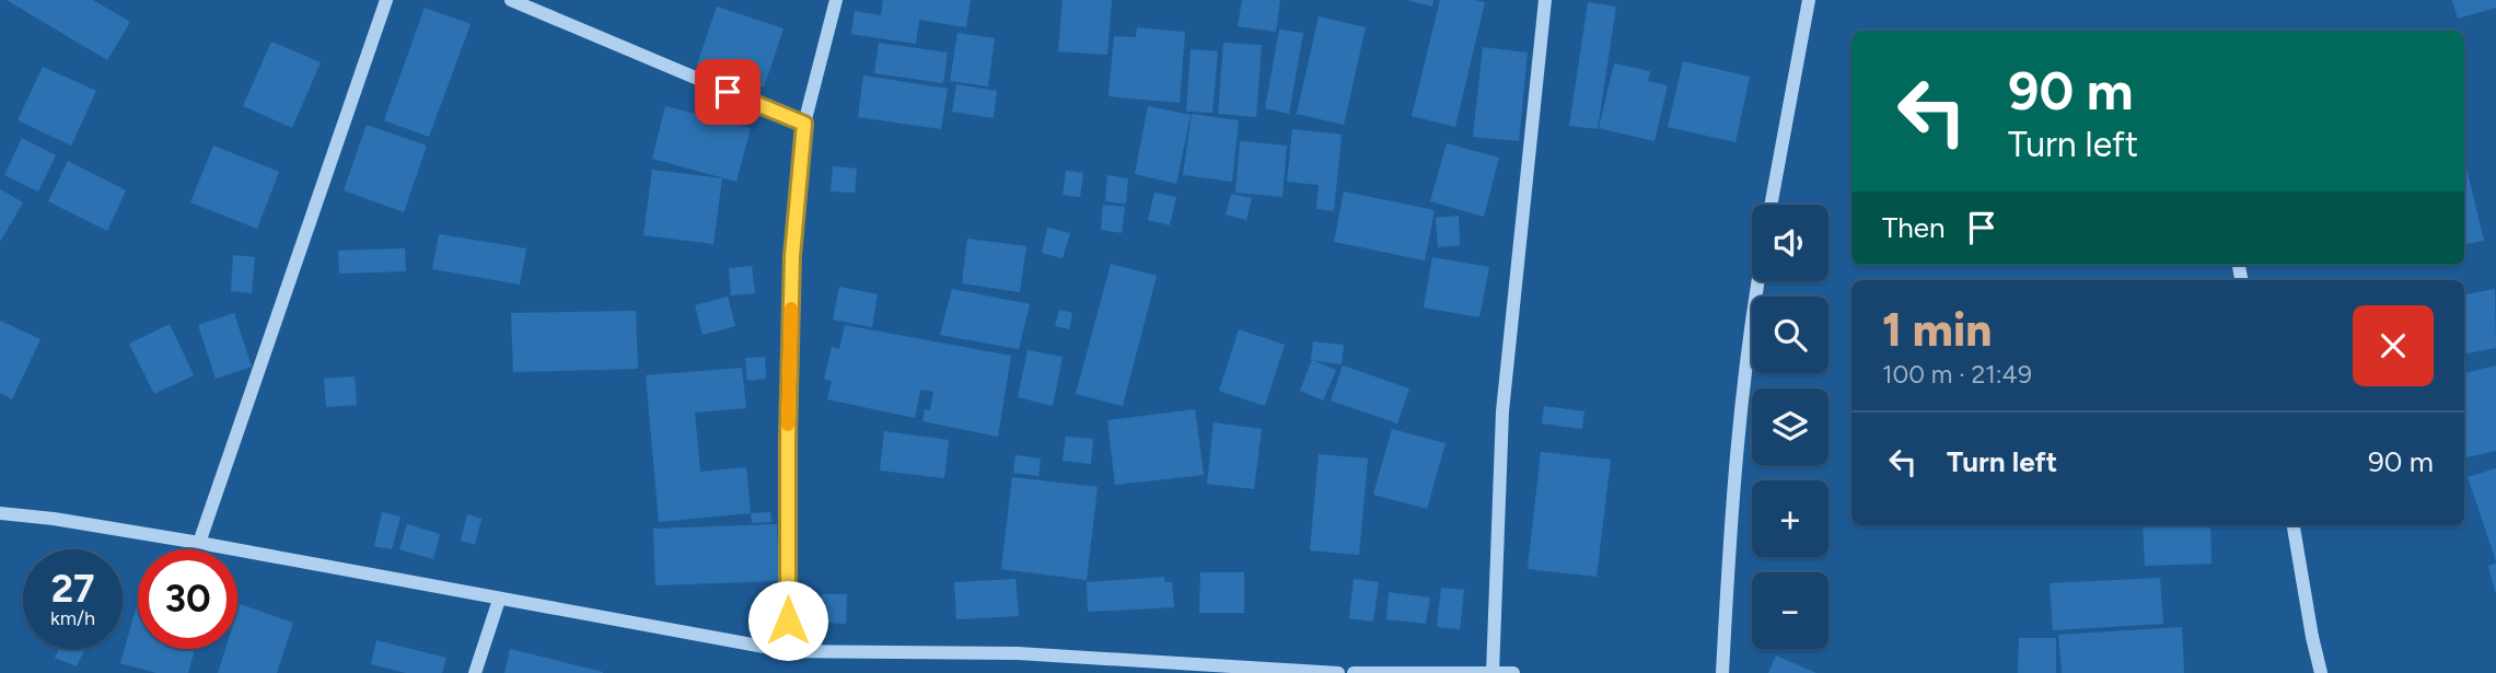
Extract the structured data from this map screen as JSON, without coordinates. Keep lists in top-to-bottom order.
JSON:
{
  "page": {
    "turn": ["90 m", "Turn left"],
    "then": "Then",
    "map_buttons": ["+", "−"],
    "heading": ["1 min", "100 m · 21:49"],
    "list": [
      {
        "name": "Turn left",
        "value": "90 m"
      }
    ],
    "speed": "27 km/h",
    "limit": "30"
  }
}
